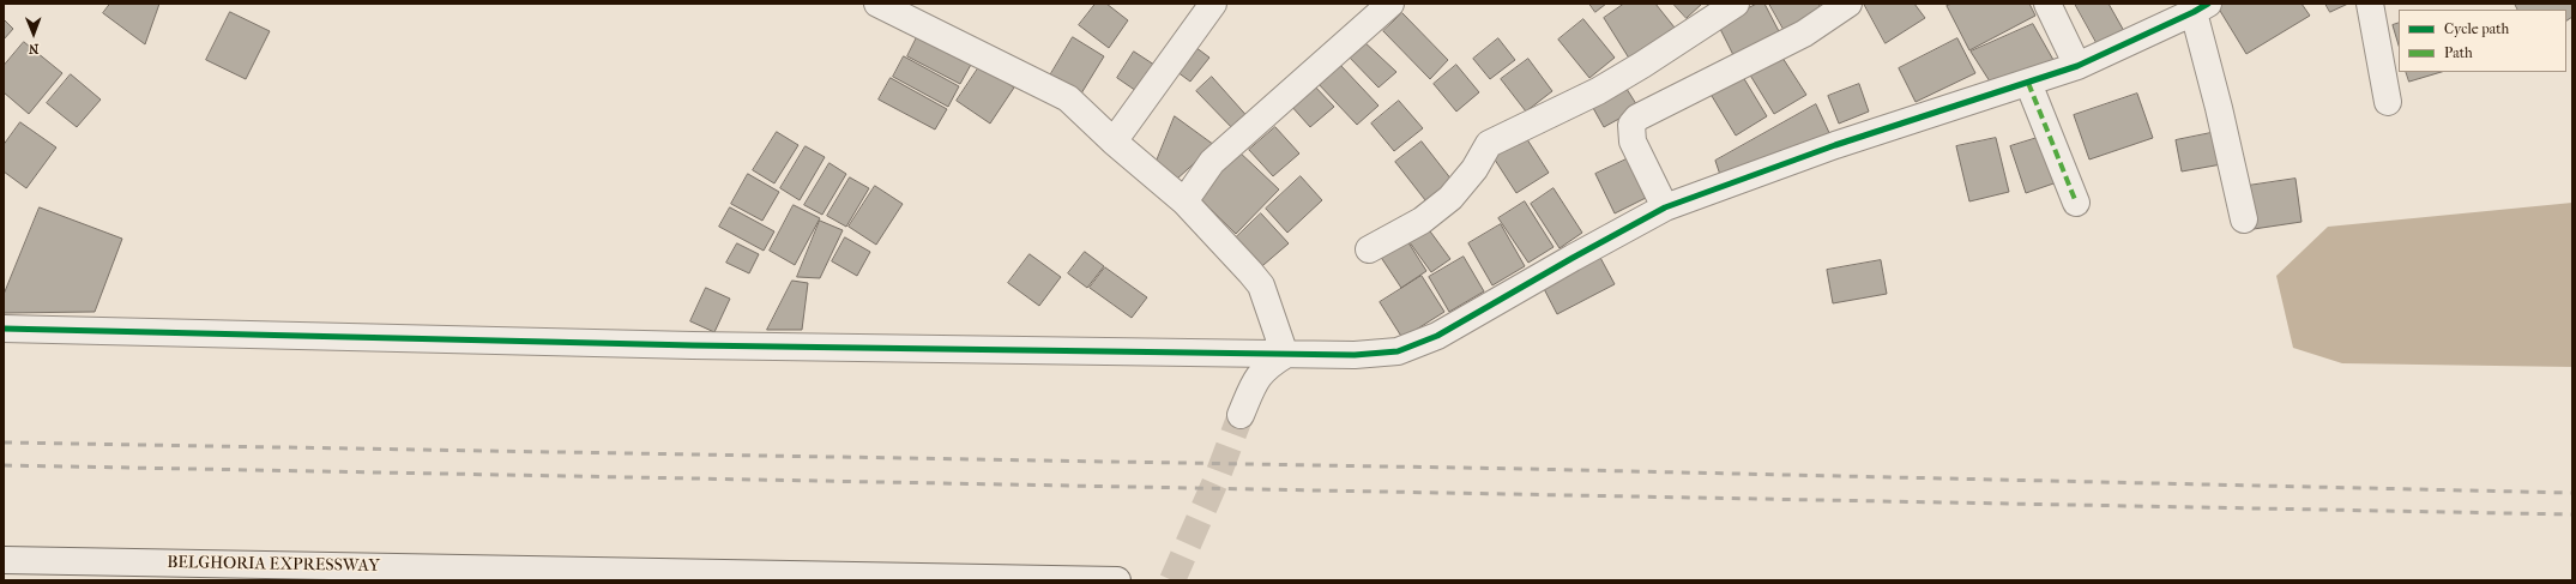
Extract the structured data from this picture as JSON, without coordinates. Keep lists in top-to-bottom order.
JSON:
{
  "streets": {
    "highway": ["BELGHORIA EXPRESSWAY"]
  },
  "legend": ["Cycle path", "Path"],
  "north": "bottom"
}
